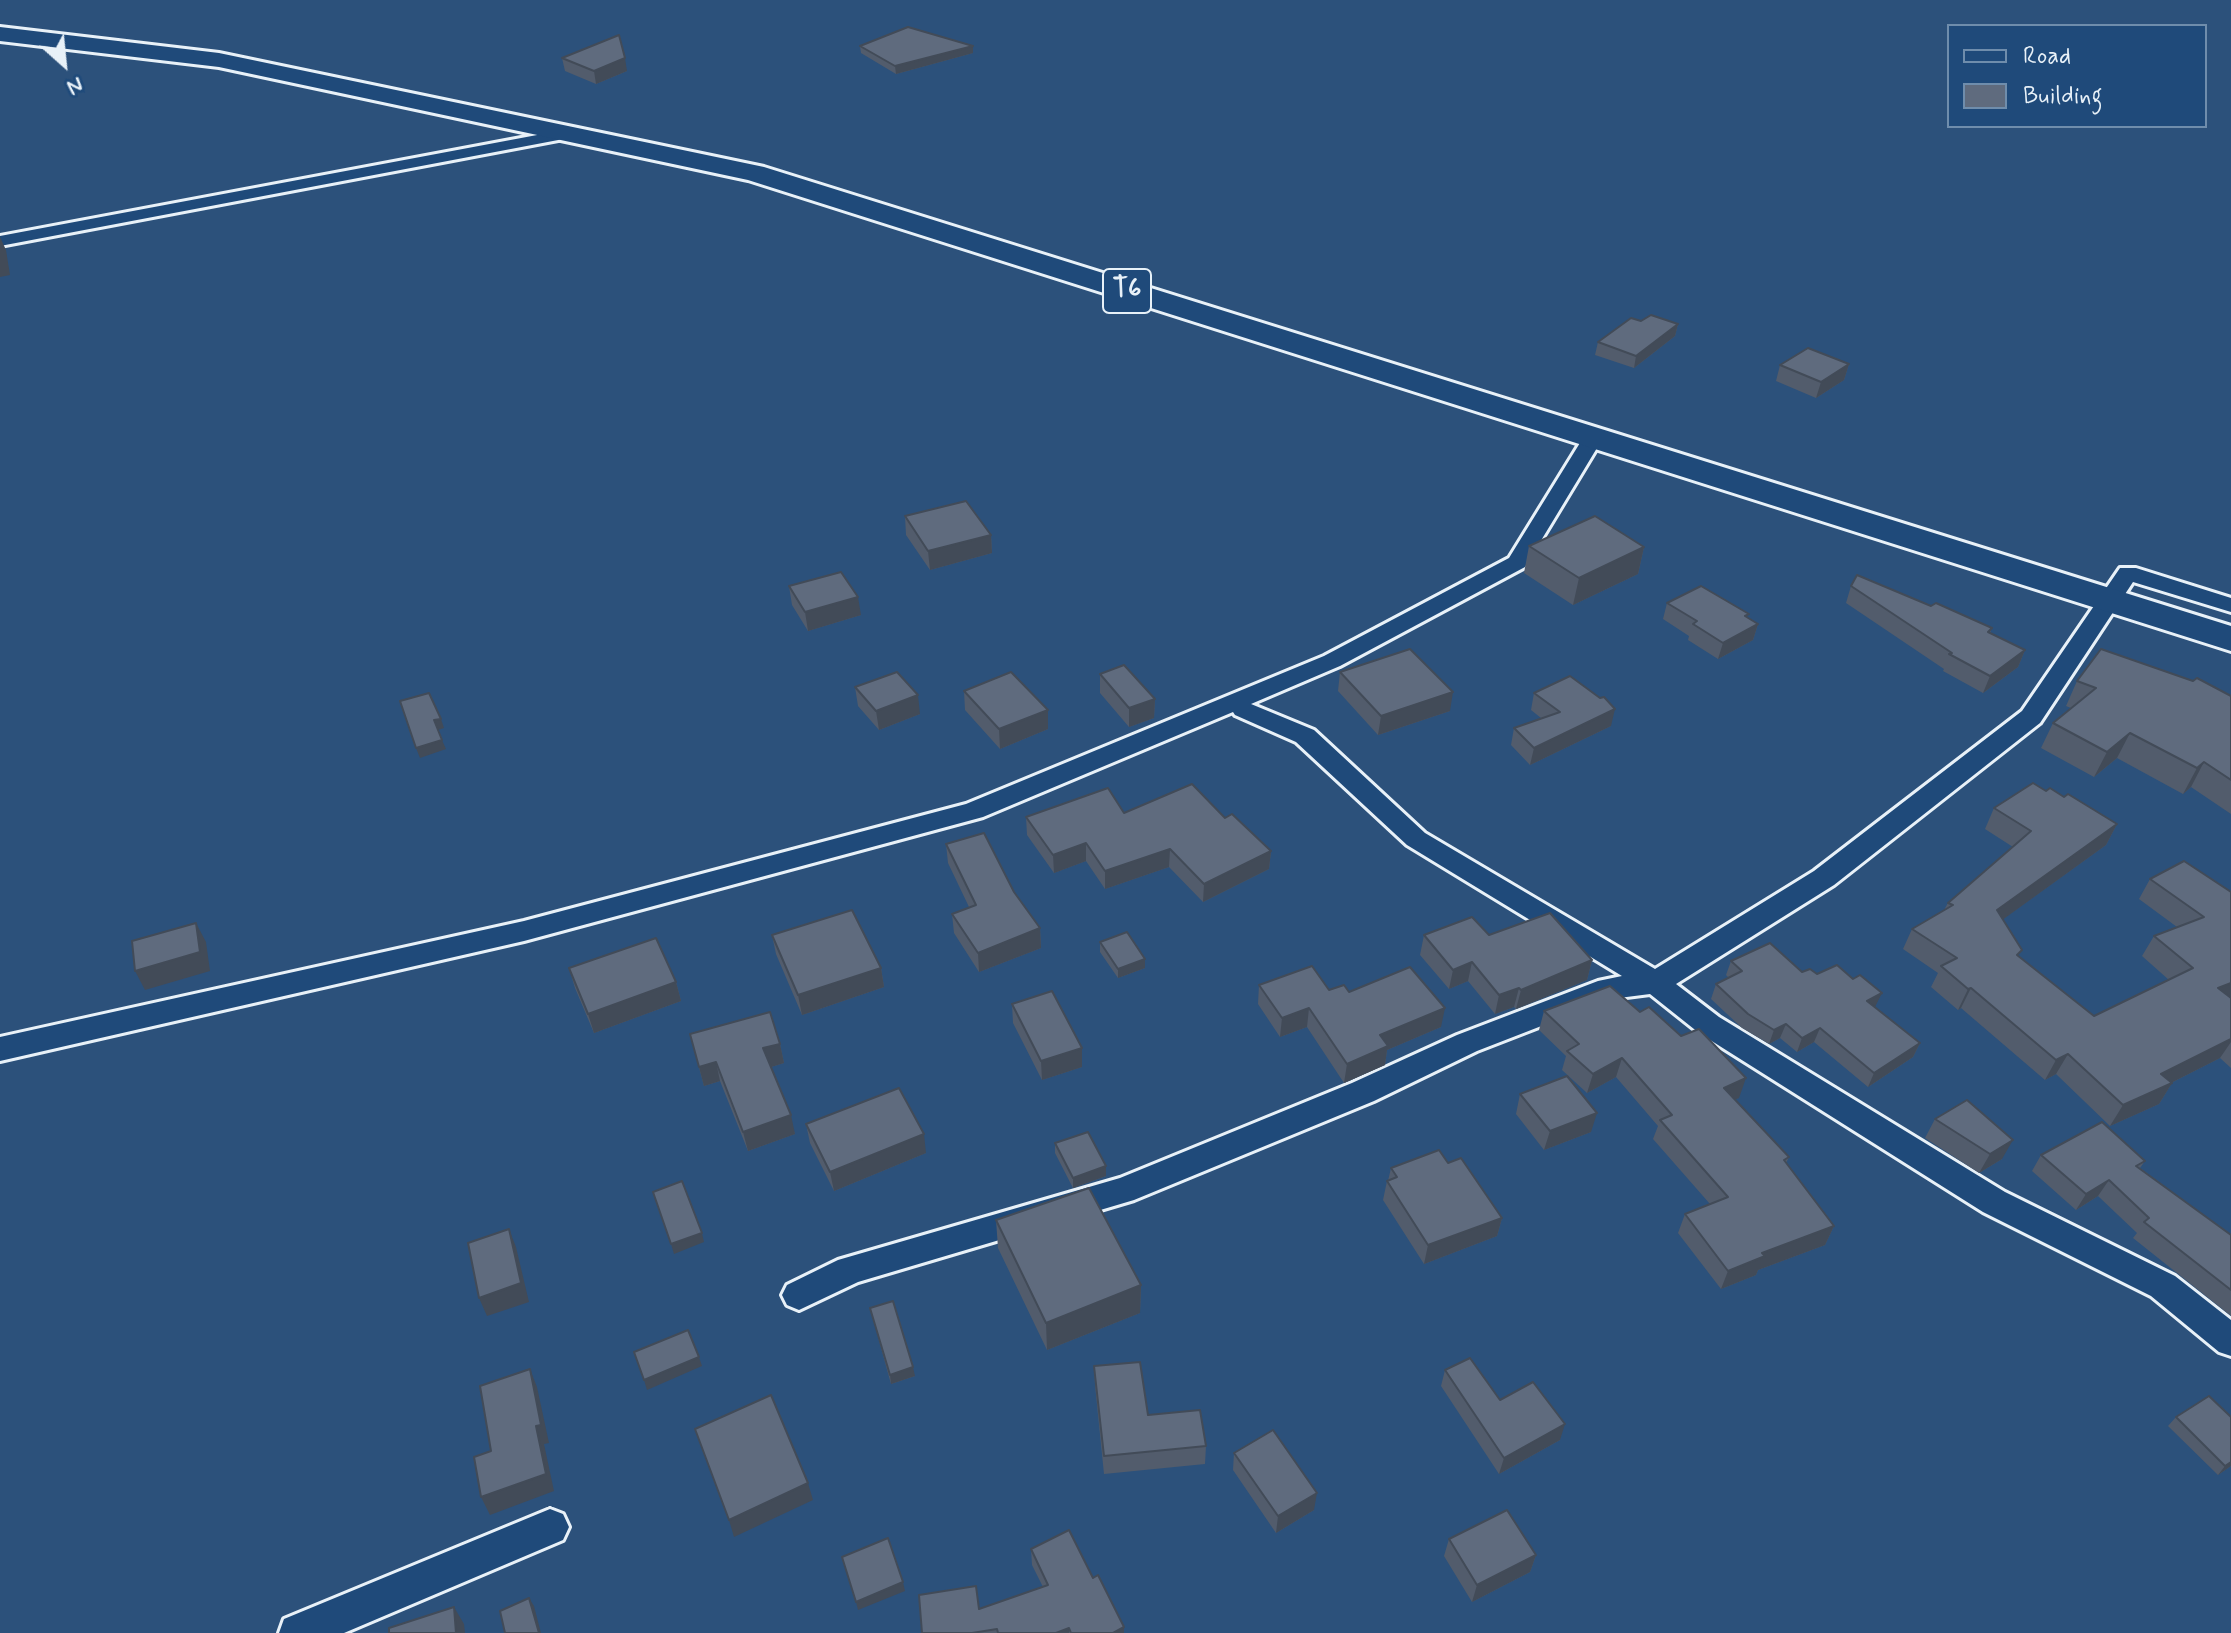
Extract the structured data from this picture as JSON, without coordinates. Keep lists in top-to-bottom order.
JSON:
{
  "streets": {
    "highway": ["T6"]
  },
  "legend": ["Road", "Building"],
  "north": "bottom right"
}
